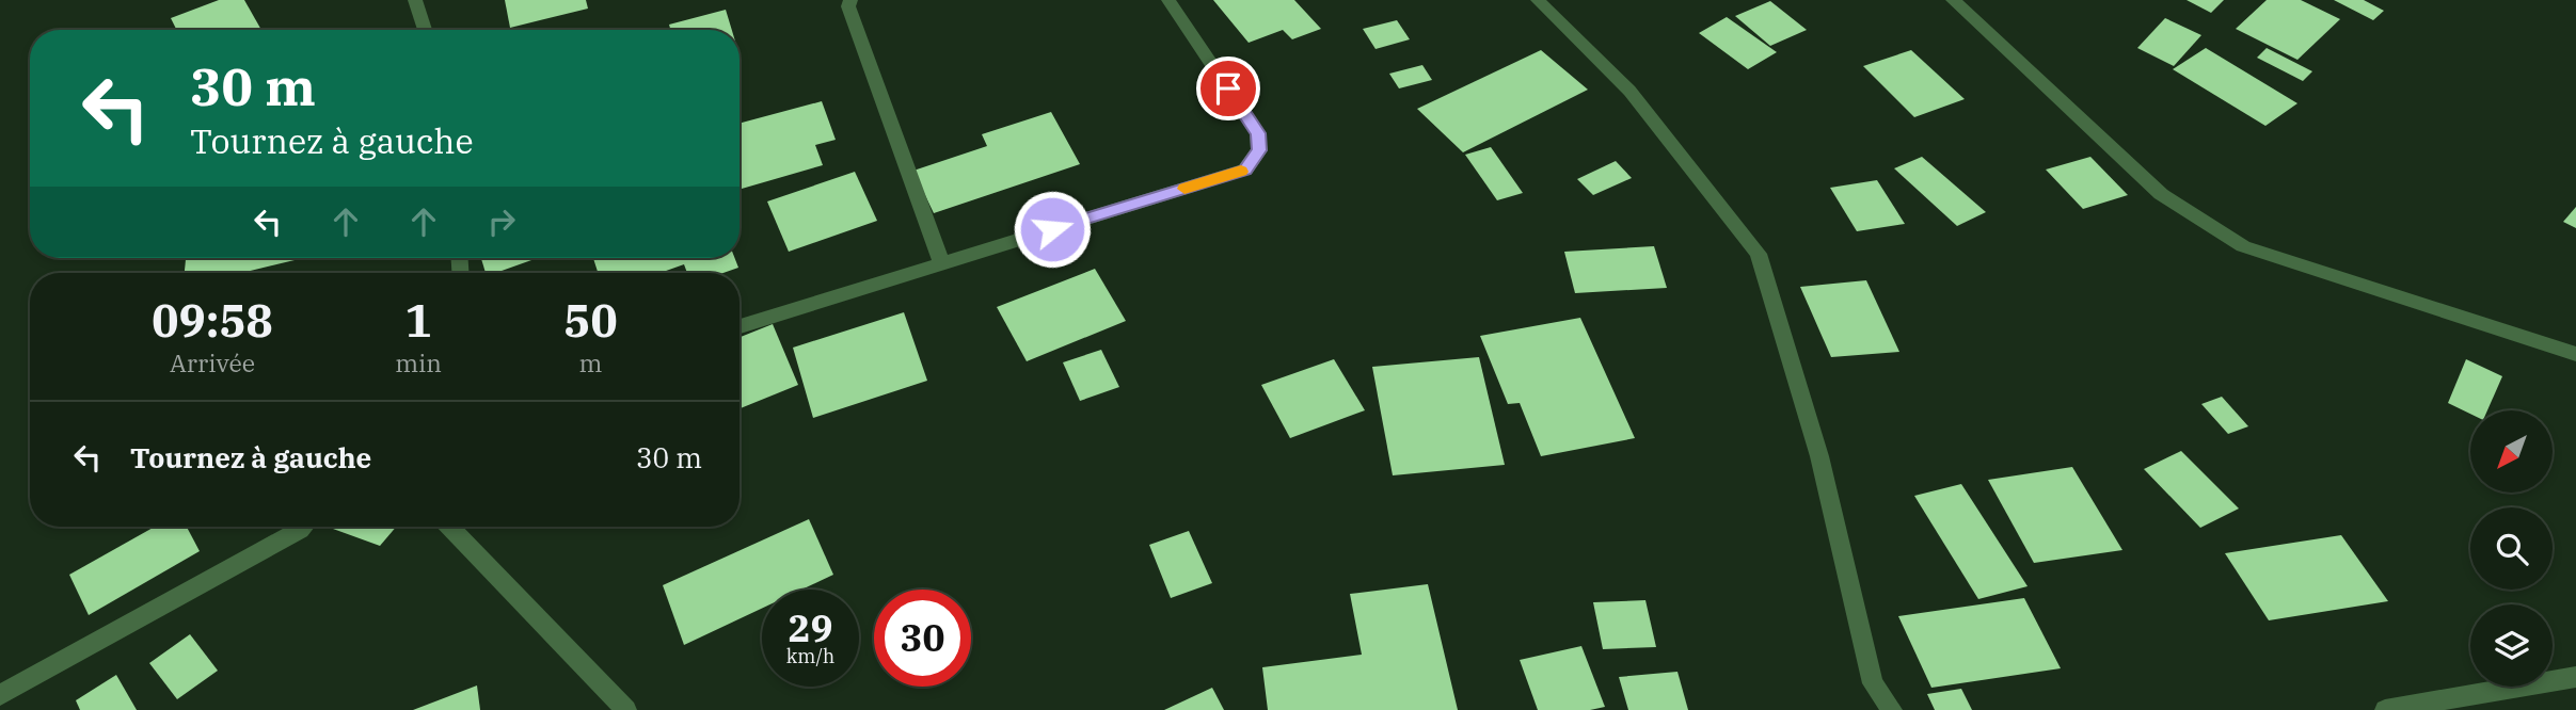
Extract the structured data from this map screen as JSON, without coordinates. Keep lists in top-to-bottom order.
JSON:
{
  "north": "bottom left",
  "page": {
    "turn": ["30 m", "Tournez à gauche"],
    "eta": [
      "09:58",
      "Arrivée",
      "1",
      "min",
      "50",
      "m"
    ],
    "list": [
      {
        "name": "Tournez à gauche",
        "value": "30 m"
      }
    ],
    "speed": "29 km/h",
    "limit": "30"
  }
}
